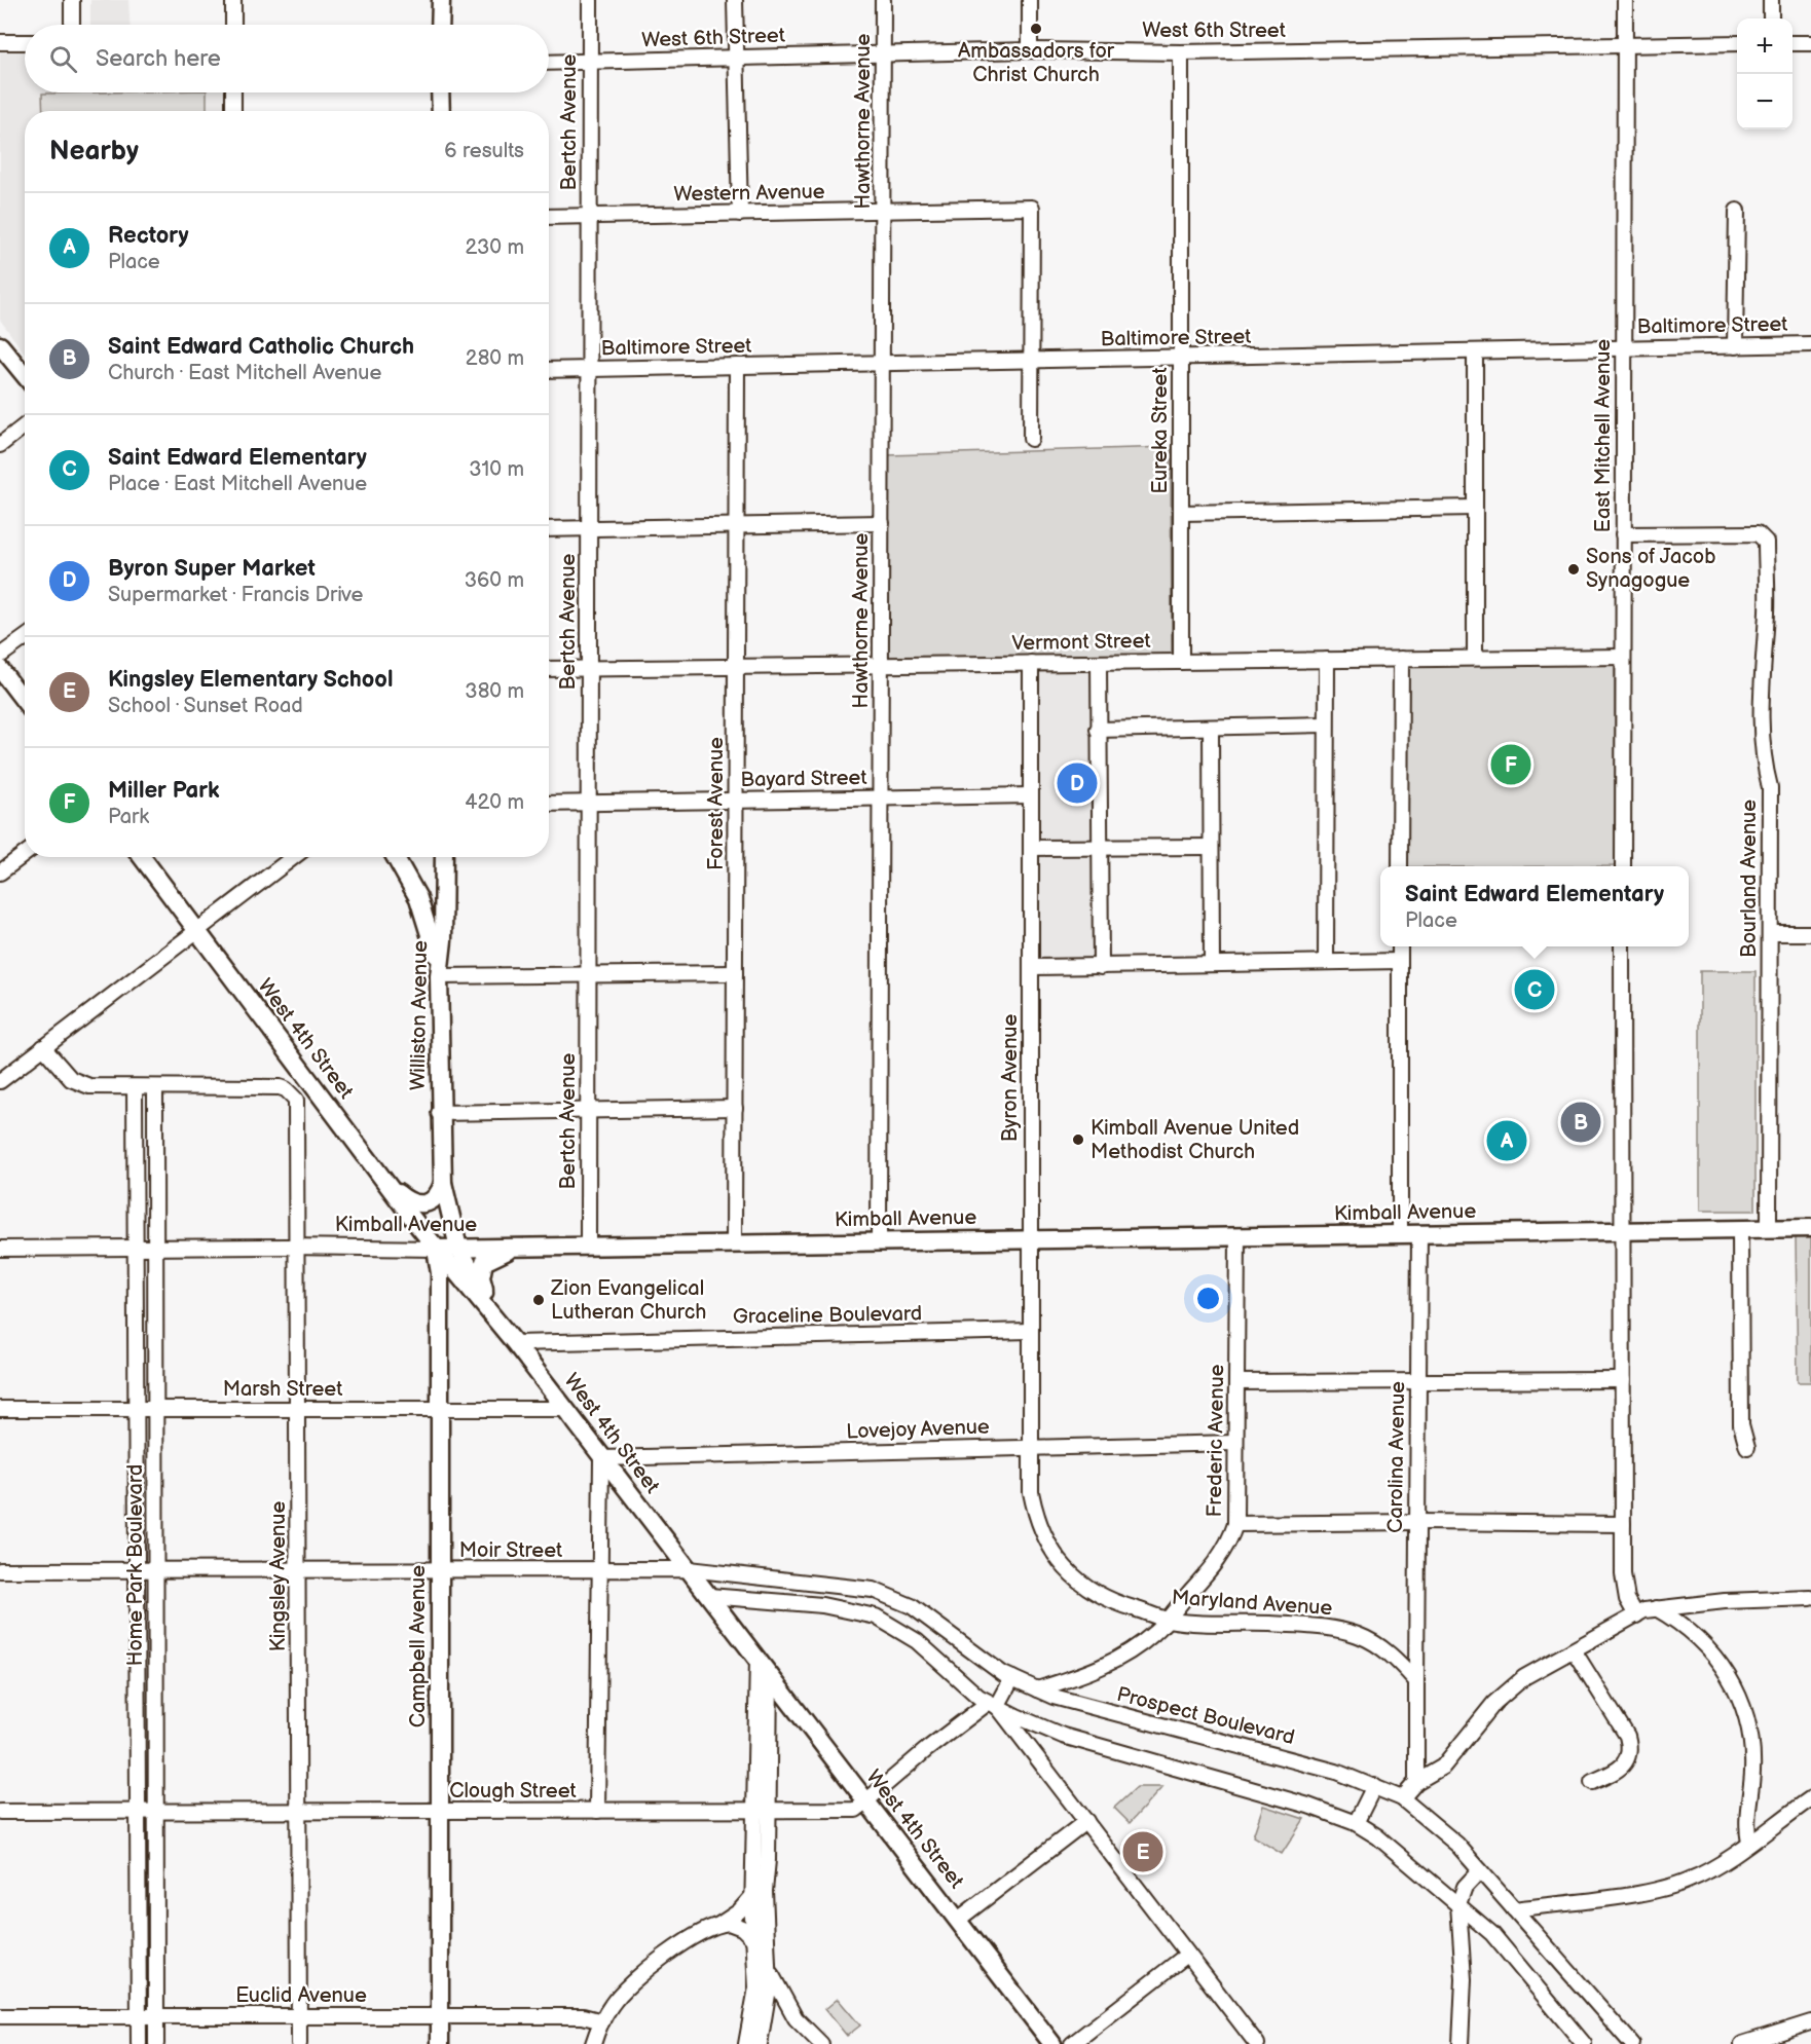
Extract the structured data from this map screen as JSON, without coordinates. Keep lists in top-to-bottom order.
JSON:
{
  "streets": {
    "main road": [
      "Williston Avenue",
      "West 4th Street",
      "Kimball Avenue",
      "Campbell Avenue"
    ],
    "street": [
      "West 6th Street",
      "Hawthorne Avenue",
      "Bertch Avenue",
      "Western Avenue",
      "Baltimore Street",
      "Eureka Street",
      "East Mitchell Avenue",
      "Vermont Street",
      "Bayard Street",
      "Forest Avenue",
      "Bourland Avenue",
      "Byron Avenue",
      "Graceline Boulevard",
      "Marsh Street",
      "Lovejoy Avenue",
      "Frederic Avenue",
      "Carolina Avenue",
      "Moir Street",
      "Home Park Boulevard",
      "Kingsley Avenue",
      "Maryland Avenue",
      "Prospect Boulevard",
      "Clough Street",
      "Euclid Avenue"
    ]
  },
  "crossings": [
    ["West 6th Street", "Hawthorne Avenue"],
    ["West 6th Street", "Bertch Avenue"],
    ["West 6th Street", "Eureka Street"],
    ["West 6th Street", "East Mitchell Avenue"],
    ["Hawthorne Avenue", "Western Avenue"],
    ["Hawthorne Avenue", "Baltimore Street"],
    ["Hawthorne Avenue", "Vermont Street"],
    ["Hawthorne Avenue", "Bayard Street"],
    ["Hawthorne Avenue", "Kimball Avenue"],
    ["Bertch Avenue", "Western Avenue"],
    ["Bertch Avenue", "Baltimore Street"],
    ["Bertch Avenue", "Vermont Street"],
    ["Bertch Avenue", "Bayard Street"],
    ["Bertch Avenue", "Kimball Avenue"],
    ["Western Avenue", "Baltimore Street"],
    ["Baltimore Street", "Eureka Street"],
    ["Baltimore Street", "East Mitchell Avenue"],
    ["Baltimore Street", "Forest Avenue"],
    ["Eureka Street", "Vermont Street"],
    ["East Mitchell Avenue", "Vermont Street"],
    ["East Mitchell Avenue", "Bourland Avenue"],
    ["Vermont Street", "Forest Avenue"],
    ["Vermont Street", "Byron Avenue"],
    ["Bayard Street", "Forest Avenue"],
    ["Bayard Street", "Byron Avenue"],
    ["Forest Avenue", "Kimball Avenue"],
    ["Bourland Avenue", "Kimball Avenue"],
    ["Williston Avenue", "West 4th Street"],
    ["Williston Avenue", "Kimball Avenue"],
    ["Williston Avenue", "Graceline Boulevard"],
    ["West 4th Street", "Kimball Avenue"],
    ["West 4th Street", "Graceline Boulevard"],
    ["West 4th Street", "Marsh Street"],
    ["West 4th Street", "Lovejoy Avenue"],
    ["West 4th Street", "Moir Street"],
    ["West 4th Street", "Campbell Avenue"],
    ["West 4th Street", "Prospect Boulevard"],
    ["West 4th Street", "Clough Street"],
    ["Byron Avenue", "Kimball Avenue"],
    ["Byron Avenue", "Graceline Boulevard"],
    ["Byron Avenue", "Lovejoy Avenue"],
    ["Byron Avenue", "Maryland Avenue"],
    ["Kimball Avenue", "Frederic Avenue"],
    ["Kimball Avenue", "Carolina Avenue"],
    ["Kimball Avenue", "Home Park Boulevard"],
    ["Kimball Avenue", "Kingsley Avenue"],
    ["Kimball Avenue", "Campbell Avenue"],
    ["Marsh Street", "Home Park Boulevard"],
    ["Marsh Street", "Kingsley Avenue"],
    ["Marsh Street", "Campbell Avenue"],
    ["Lovejoy Avenue", "Frederic Avenue"],
    ["Frederic Avenue", "Maryland Avenue"],
    ["Frederic Avenue", "Prospect Boulevard"],
    ["Carolina Avenue", "Maryland Avenue"],
    ["Moir Street", "Home Park Boulevard"],
    ["Moir Street", "Kingsley Avenue"],
    ["Moir Street", "Campbell Avenue"],
    ["Moir Street", "Prospect Boulevard"],
    ["Home Park Boulevard", "Kingsley Avenue"],
    ["Home Park Boulevard", "Clough Street"],
    ["Home Park Boulevard", "Euclid Avenue"],
    ["Kingsley Avenue", "Clough Street"],
    ["Kingsley Avenue", "Euclid Avenue"],
    ["Campbell Avenue", "Clough Street"],
    ["Campbell Avenue", "Euclid Avenue"]
  ],
  "places": [
    "Ambassadors for Christ Church",
    "Sons of Jacob Synagogue",
    "Kimball Avenue United Methodist Church",
    "Zion Evangelical Lutheran Church"
  ],
  "page": {
    "map_buttons": ["+", "−"],
    "search": "Search here",
    "heading": ["Nearby", "6 results"],
    "list": [
      {
        "mark": "A",
        "name": "Rectory",
        "note": "Place",
        "value": "230 m"
      },
      {
        "mark": "B",
        "name": "Saint Edward Catholic Church",
        "note": "Church · East Mitchell Avenue",
        "value": "280 m"
      },
      {
        "mark": "C",
        "name": "Saint Edward Elementary",
        "note": "Place · East Mitchell Avenue",
        "value": "310 m"
      },
      {
        "mark": "D",
        "name": "Byron Super Market",
        "note": "Supermarket · Francis Drive",
        "value": "360 m"
      },
      {
        "mark": "E",
        "name": "Kingsley Elementary School",
        "note": "School · Sunset Road",
        "value": "380 m"
      },
      {
        "mark": "F",
        "name": "Miller Park",
        "note": "Park",
        "value": "420 m"
      }
    ],
    "pins": [
      "F",
      "D",
      "C",
      "B",
      "A",
      "E"
    ],
    "popup": ["Saint Edward Elementary", "Place"]
  }
}
